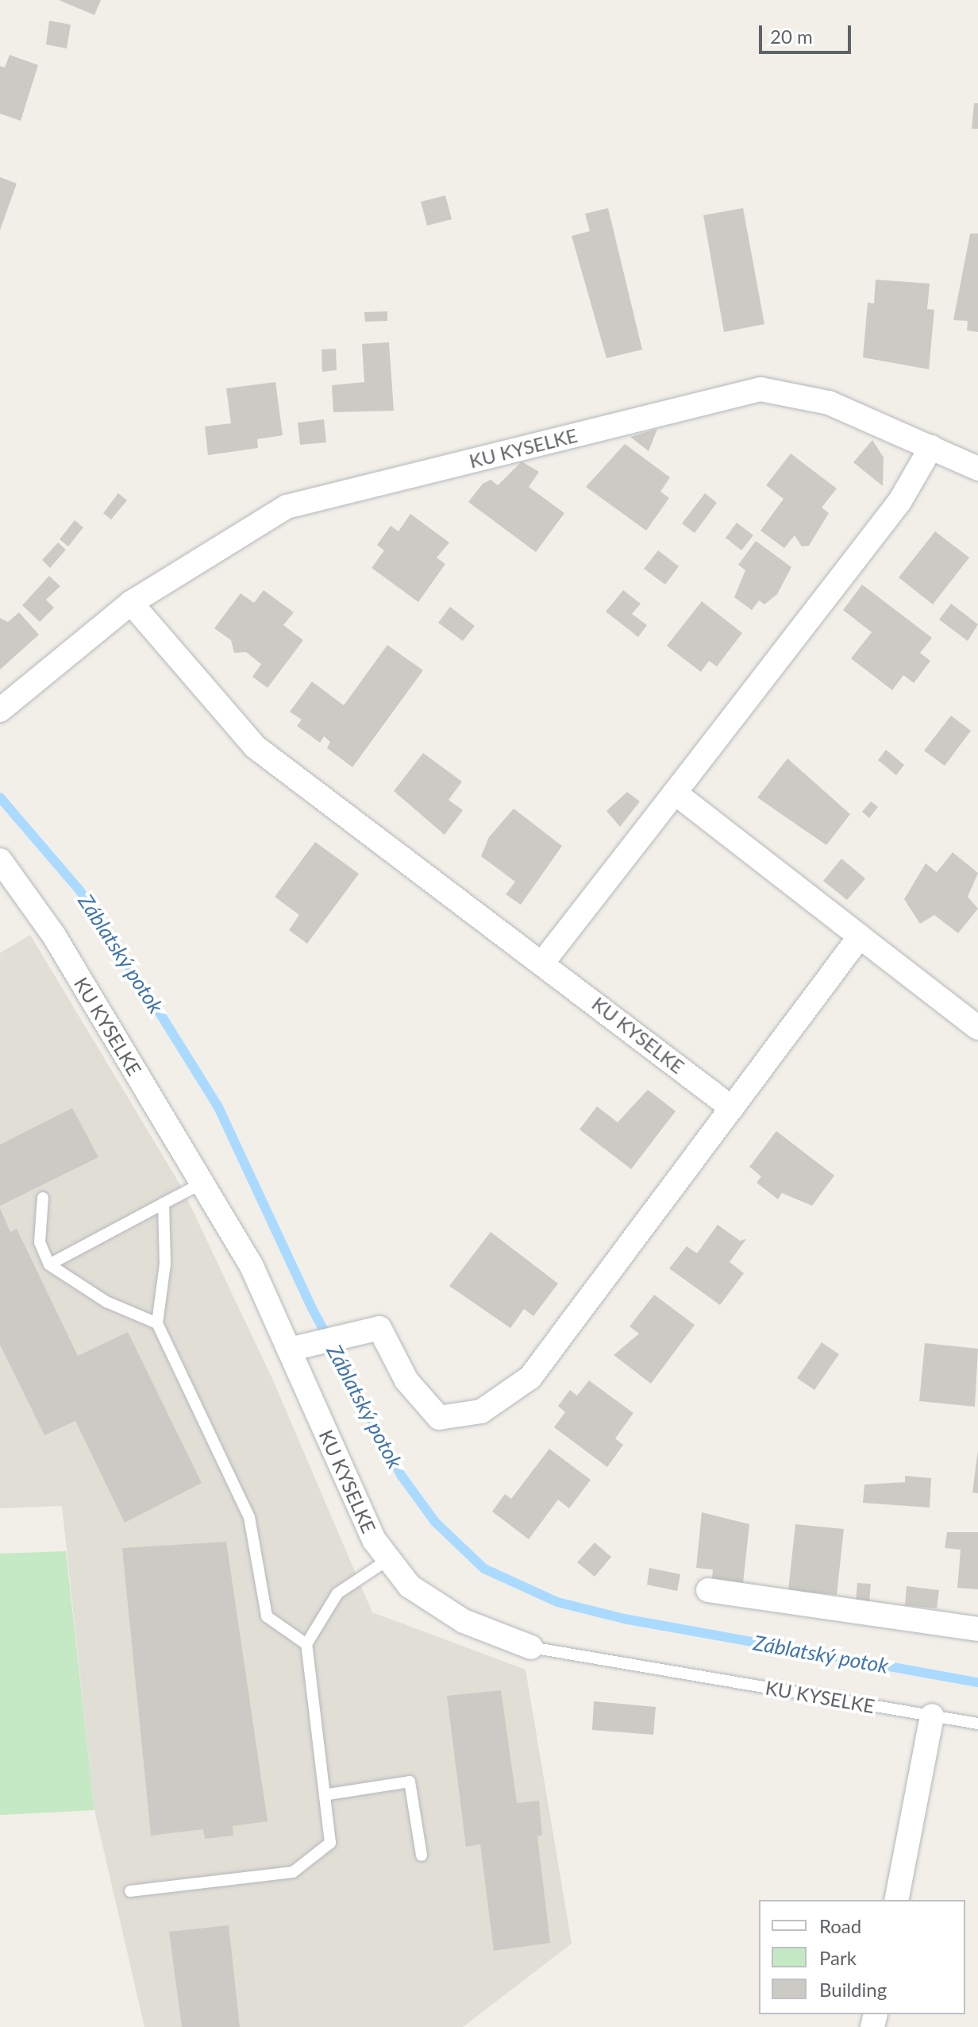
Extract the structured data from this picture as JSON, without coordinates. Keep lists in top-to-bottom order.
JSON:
{
  "streets": {
    "street": ["KU KYSELKE"]
  },
  "water": ["Záblatský potok"],
  "legend": ["Road", "Park", "Building"],
  "scale_bar": "20 m"
}
